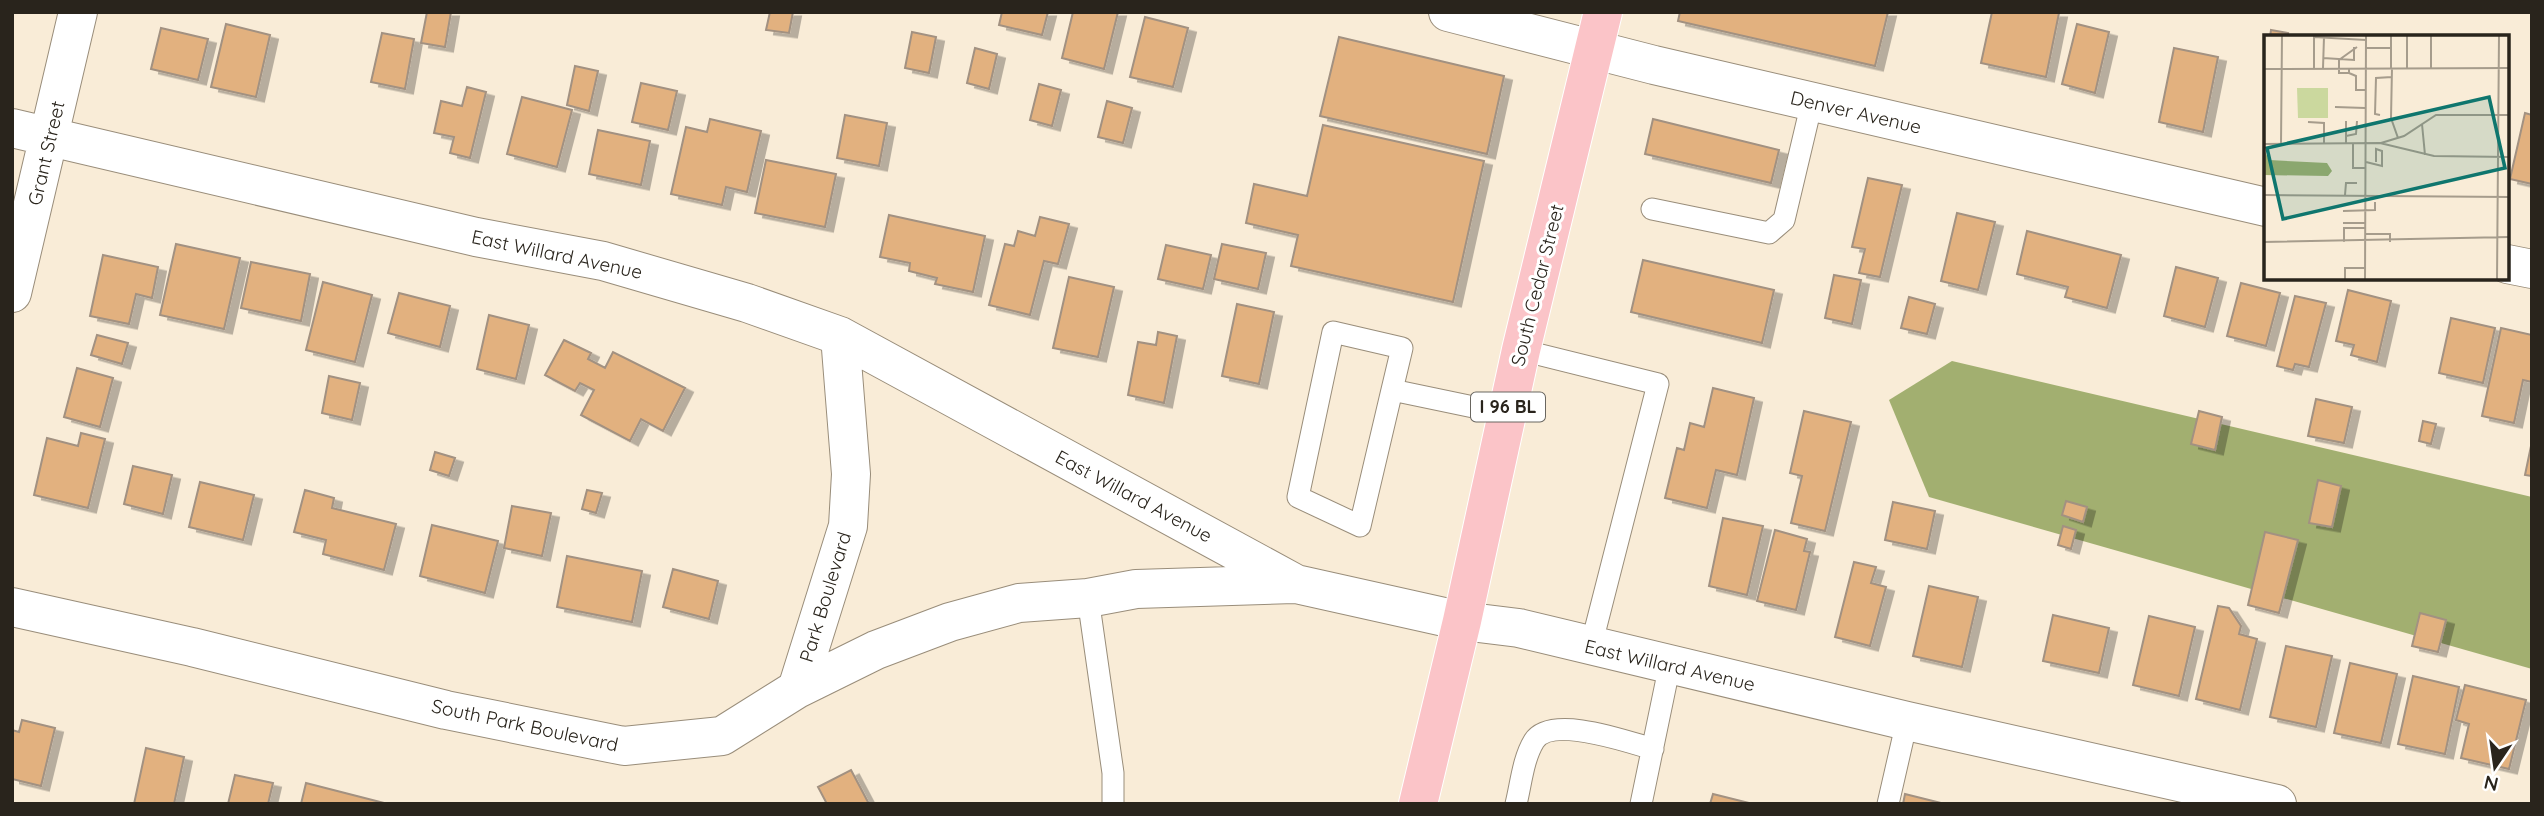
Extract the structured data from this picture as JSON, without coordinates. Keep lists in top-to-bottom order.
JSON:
{
  "streets": {
    "main road": ["South Cedar Street", "I 96 BL"],
    "street": [
      "Denver Avenue",
      "Grant Street",
      "East Willard Avenue",
      "Park Boulevard",
      "South Park Boulevard"
    ]
  },
  "crossings": [
    ["Denver Avenue", "South Cedar Street"],
    ["Grant Street", "East Willard Avenue"],
    ["East Willard Avenue", "South Cedar Street"],
    ["East Willard Avenue", "Park Boulevard"],
    ["Park Boulevard", "South Park Boulevard"]
  ],
  "north": "bottom"
}
